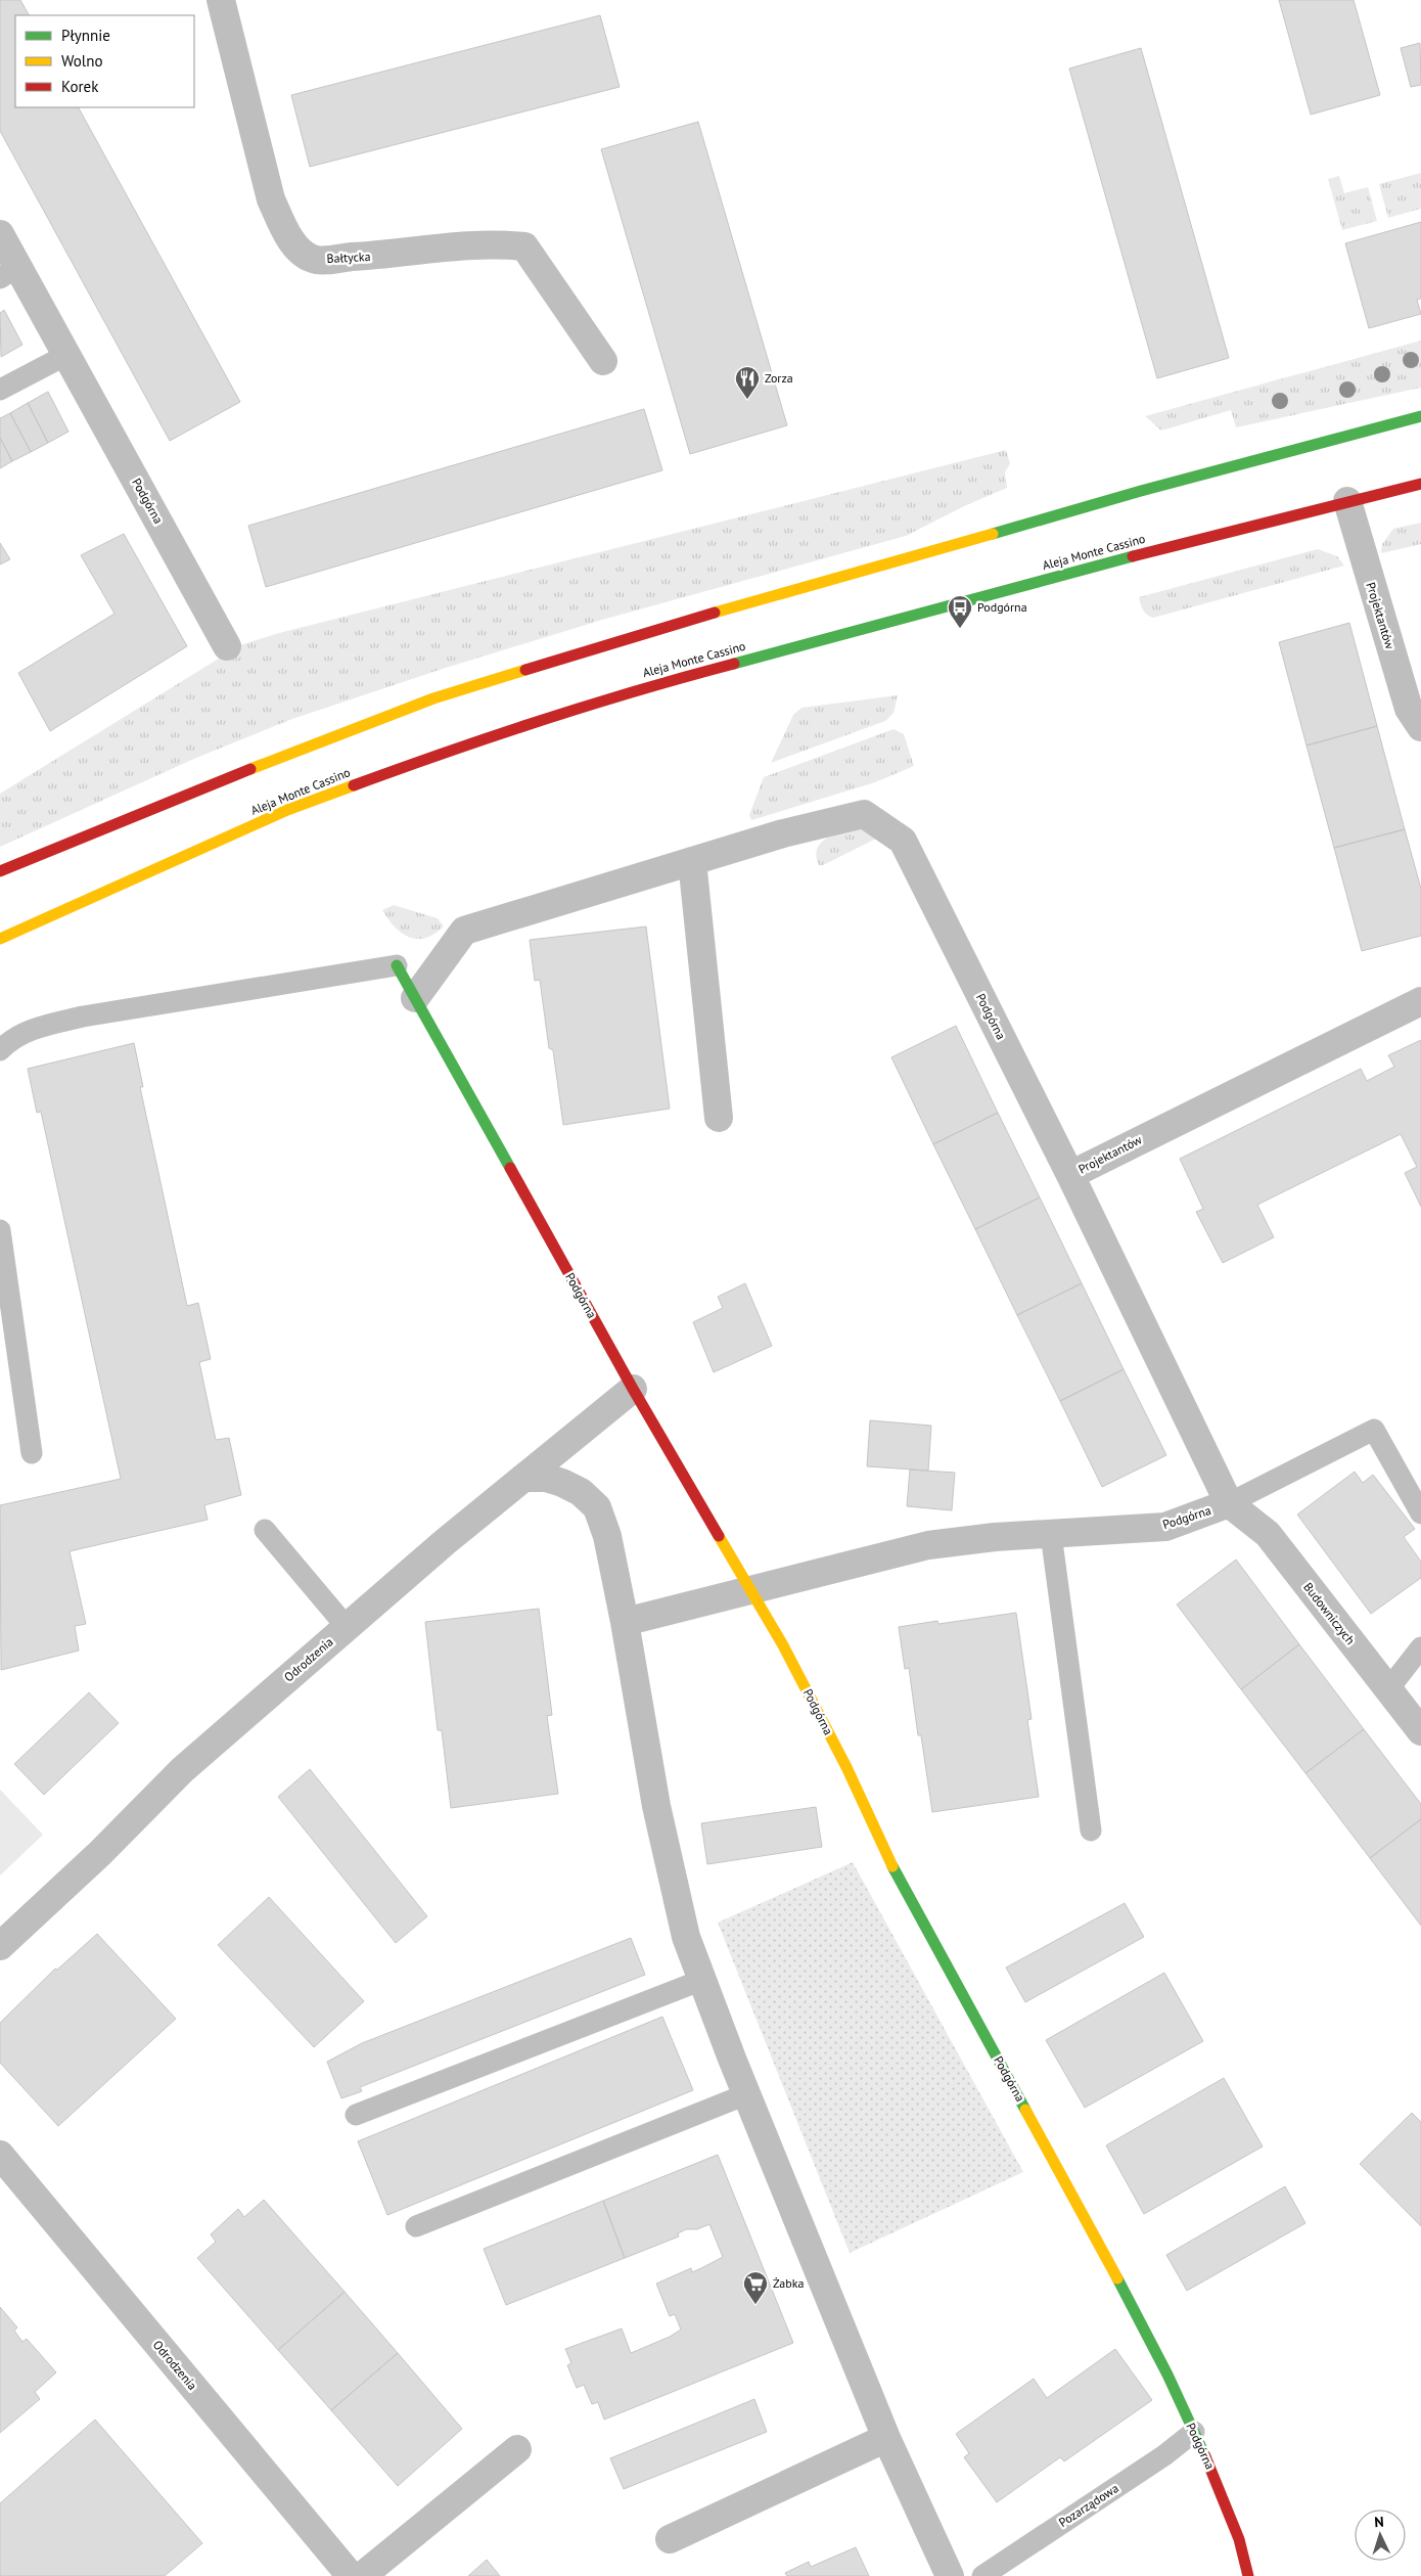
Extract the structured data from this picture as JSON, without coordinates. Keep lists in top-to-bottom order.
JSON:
{
  "streets": {
    "street": [
      "Bałtycka",
      "Podgórna",
      "Aleja Monte Cassino",
      "Projektantów",
      "Budowniczych",
      "Odrodzenia"
    ],
    "lane": ["Pozarządowa"]
  },
  "crossings": [
    ["Podgórna", "Projektantów"],
    ["Podgórna", "Budowniczych"],
    ["Podgórna", "Odrodzenia"],
    ["Podgórna", "Pozarządowa"],
    ["Aleja Monte Cassino", "Projektantów"],
    ["Projektantów", "Budowniczych"]
  ],
  "places": {
    "restaurant": ["Zorza"],
    "bus stop": ["Podgórna"],
    "supermarket": ["Żabka"]
  },
  "legend": ["Płynnie", "Wolno", "Korek"],
  "north": "top"
}
